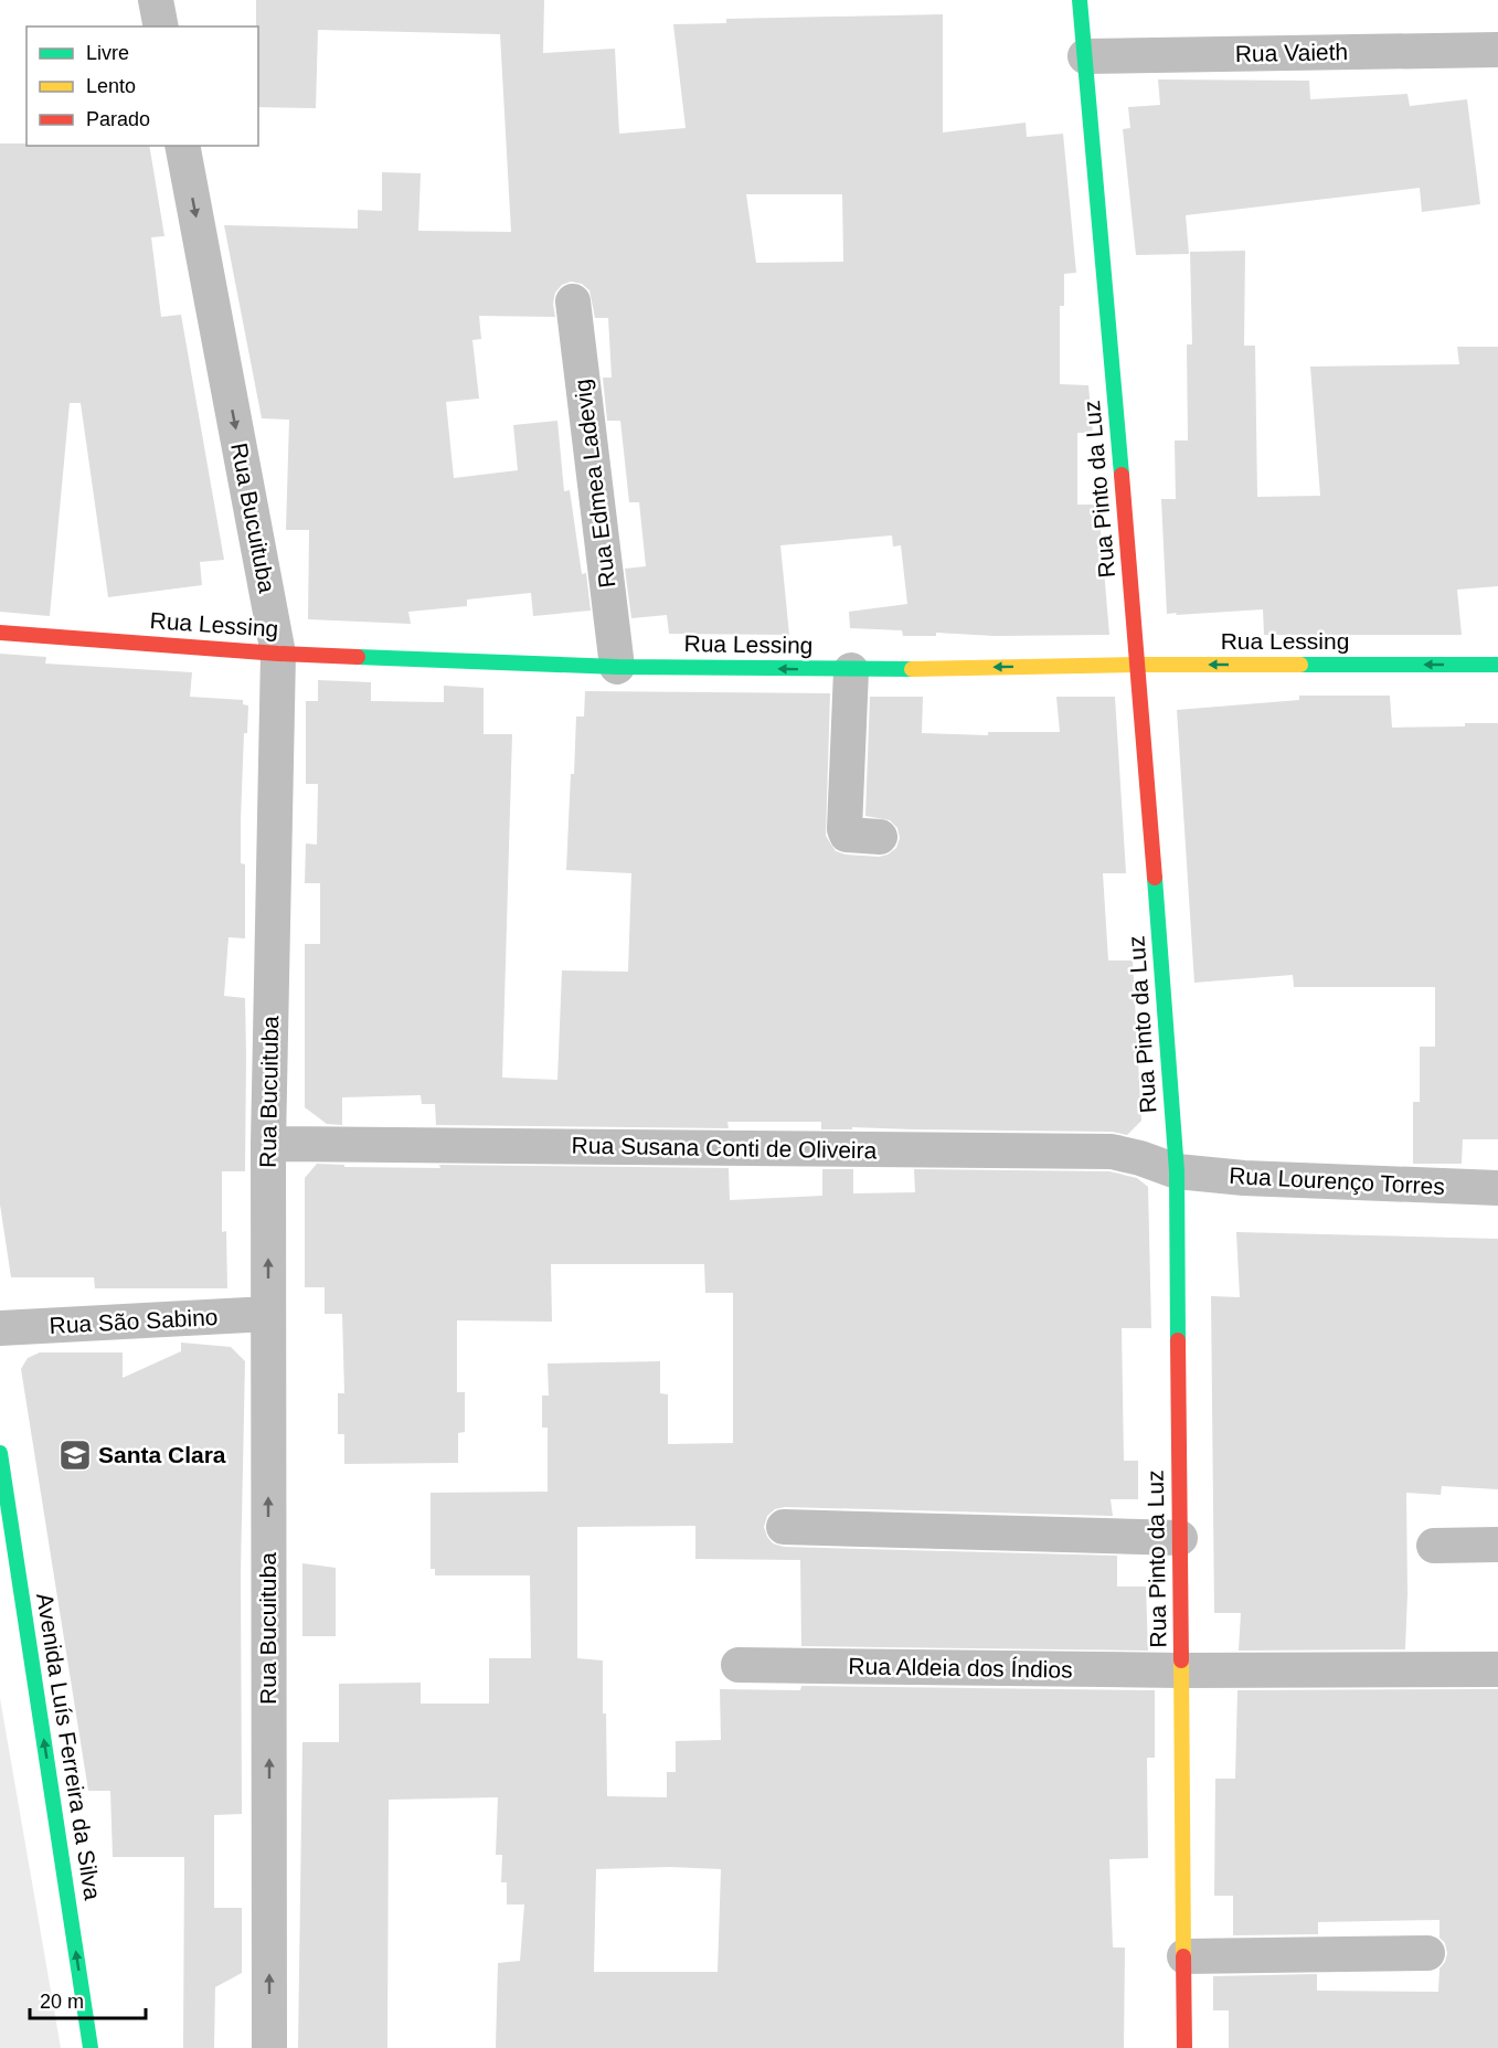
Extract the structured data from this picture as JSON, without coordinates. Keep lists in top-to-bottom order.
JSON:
{
  "streets": {
    "street": [
      "Rua Vaieth",
      "Rua Edmea Ladevig",
      "Rua Pinto da Luz",
      "Rua Bucuituba",
      "Rua Lessing",
      "Rua Susana Conti de Oliveira",
      "Rua Lourenço Torres",
      "Rua São Sabino",
      "Rua Aldeia dos Índios",
      "Avenida Luís Ferreira da Silva"
    ]
  },
  "crossings": [
    ["Rua Vaieth", "Rua Pinto da Luz"],
    ["Rua Edmea Ladevig", "Rua Lessing"],
    ["Rua Pinto da Luz", "Rua Lessing"],
    ["Rua Pinto da Luz", "Rua Susana Conti de Oliveira"],
    ["Rua Pinto da Luz", "Rua Lourenço Torres"],
    ["Rua Pinto da Luz", "Rua Aldeia dos Índios"],
    ["Rua Bucuituba", "Rua Lessing"],
    ["Rua Bucuituba", "Rua Susana Conti de Oliveira"],
    ["Rua Bucuituba", "Rua São Sabino"],
    ["Rua Susana Conti de Oliveira", "Rua Lourenço Torres"]
  ],
  "one_way": ["Rua Lessing", "Avenida Luís Ferreira da Silva"],
  "places": {
    "school or university": ["Santa Clara"]
  },
  "legend": ["Livre", "Lento", "Parado"],
  "scale_bar": "20 m"
}
